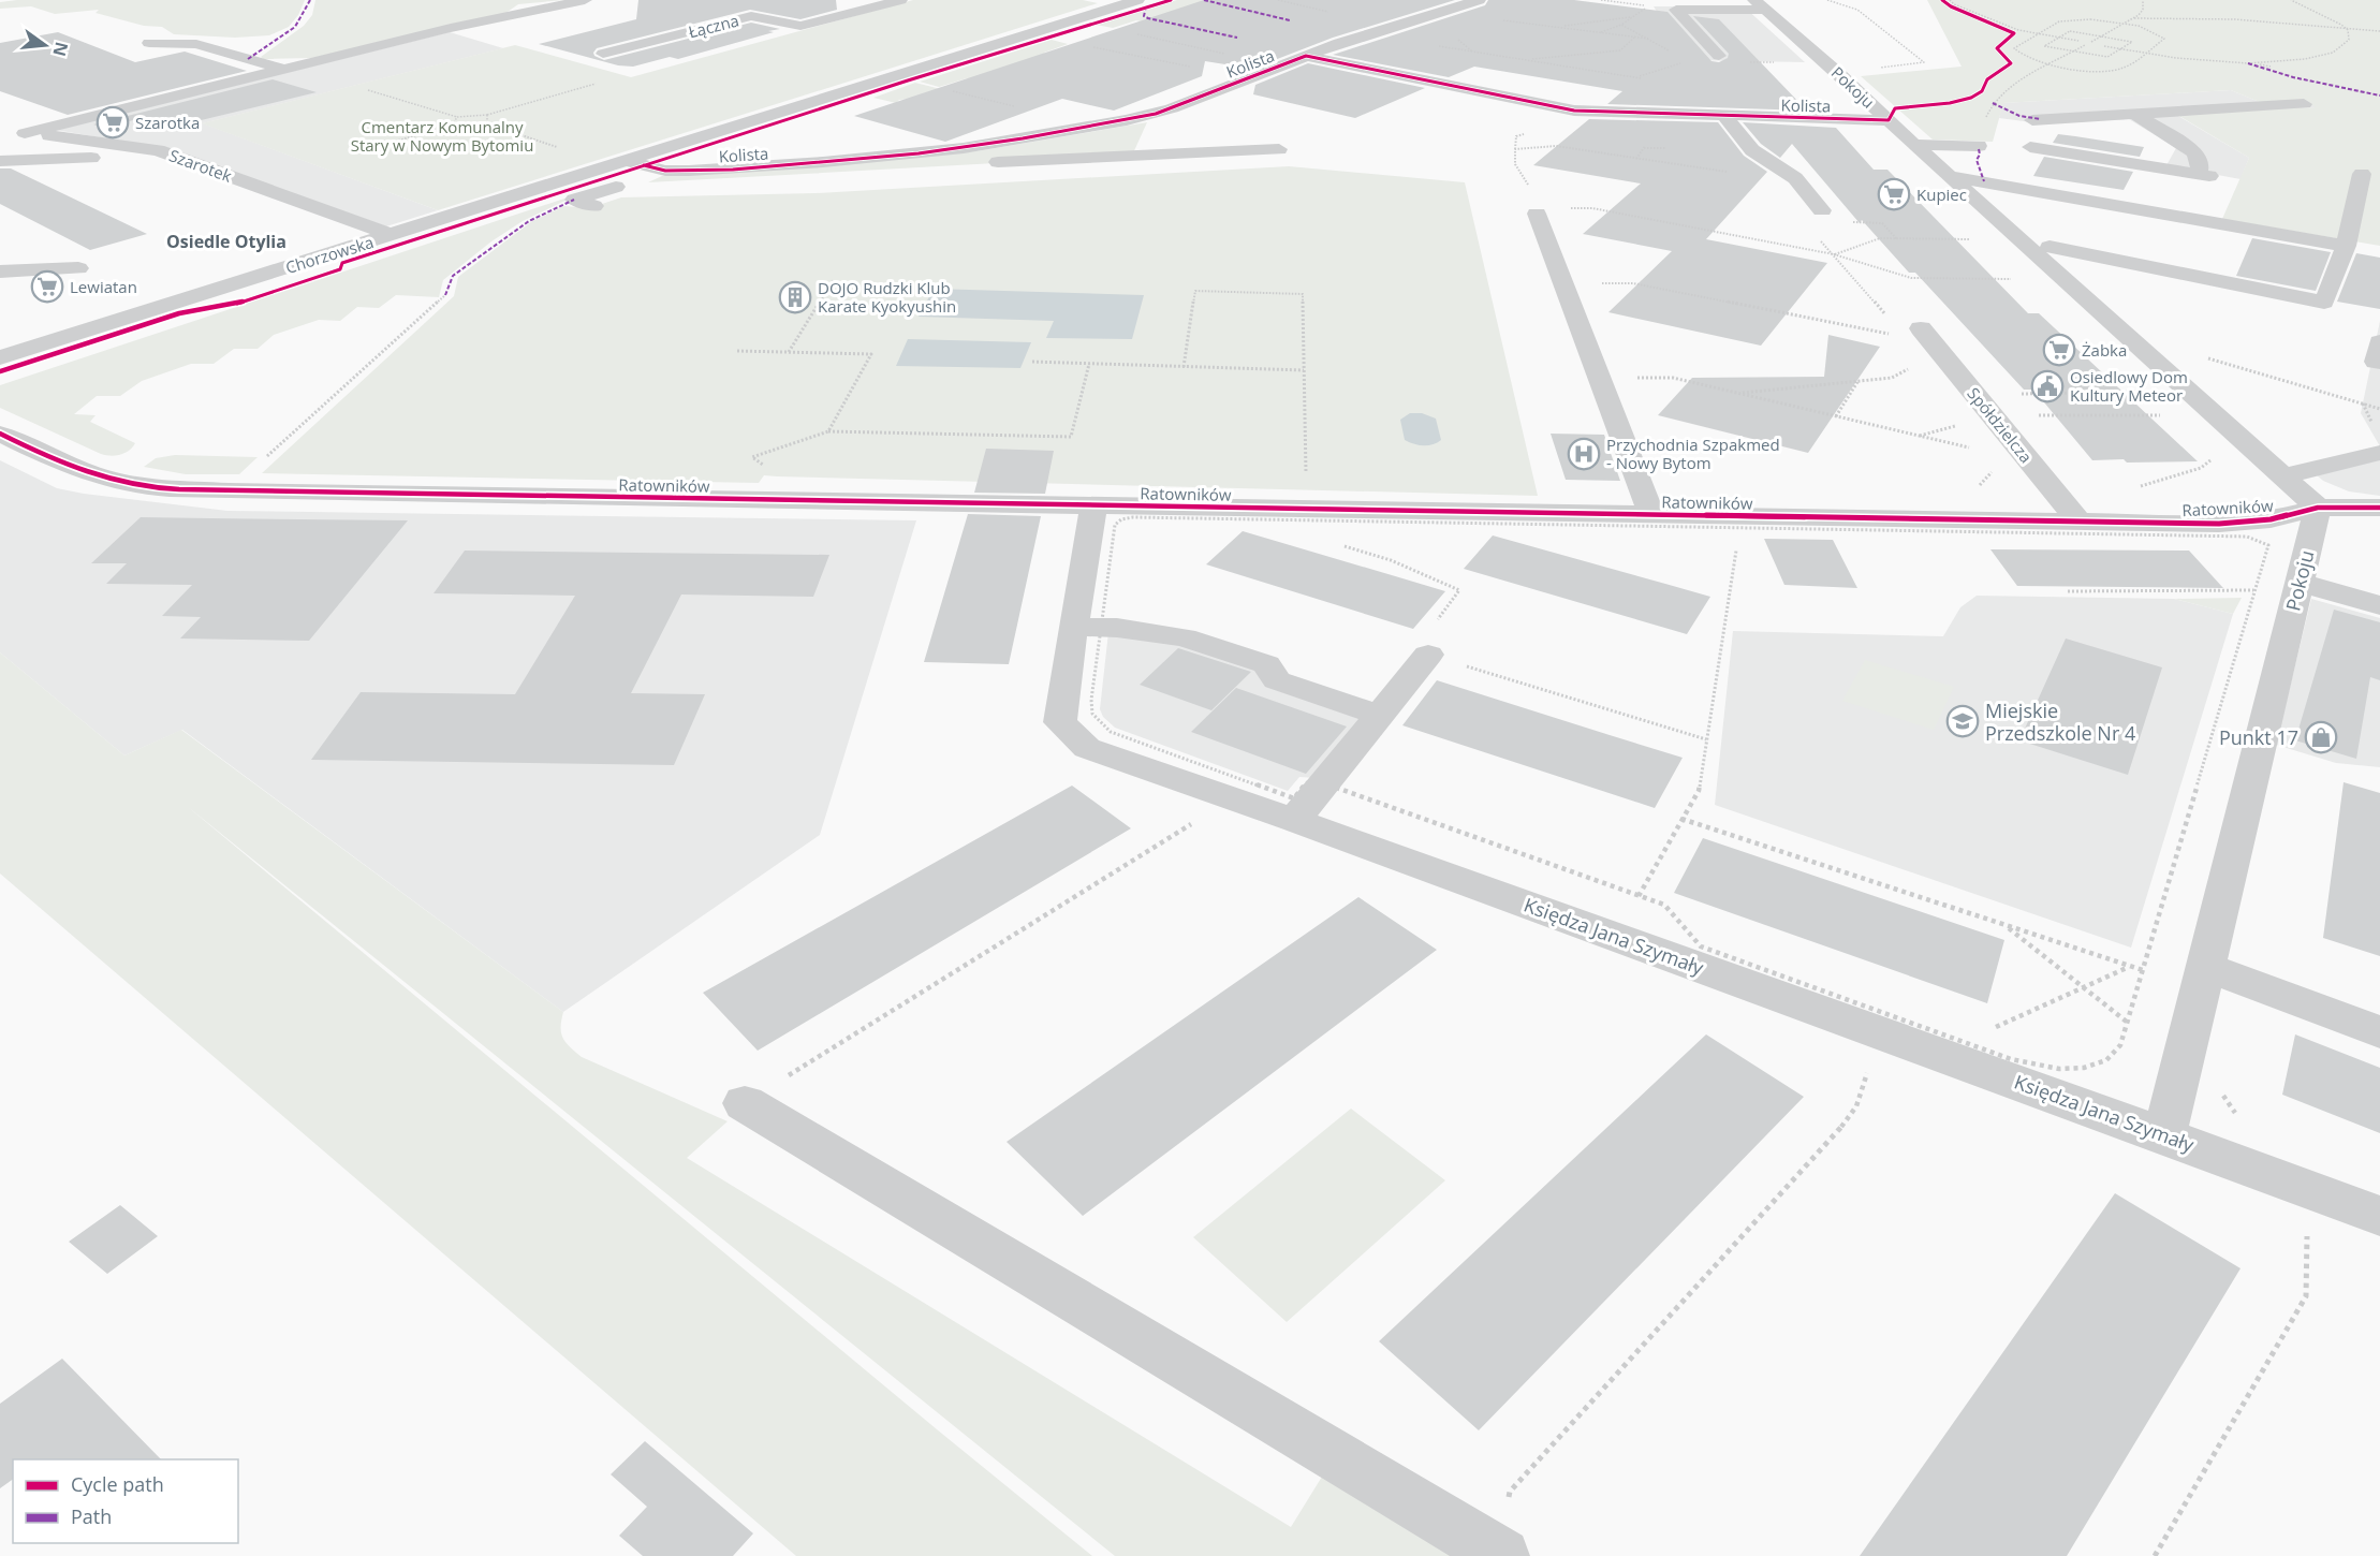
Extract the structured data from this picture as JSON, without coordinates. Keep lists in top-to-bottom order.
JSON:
{
  "streets": {
    "street": [
      "Łączna",
      "Kolista",
      "Pokoju",
      "Szarotek",
      "Chorzowska",
      "Spółdzielcza",
      "Ratowników",
      "Księdza Jana Szymały"
    ]
  },
  "crossings": [
    ["Kolista", "Pokoju"],
    ["Kolista", "Chorzowska"],
    ["Pokoju", "Ratowników"],
    ["Pokoju", "Księdza Jana Szymały"],
    ["Szarotek", "Chorzowska"],
    ["Spółdzielcza", "Ratowników"],
    ["Ratowników", "Księdza Jana Szymały"]
  ],
  "districts": ["Osiedle Otylia"],
  "parks": ["Cmentarz Komunalny Stary w Nowym Bytomiu"],
  "places": {
    "supermarket": [
      "Szarotka",
      "Kupiec",
      "Lewiatan",
      "Żabka"
    ],
    "building": ["DOJO Rudzki Klub Karate Kyokyushin"],
    "public building": ["Osiedlowy Dom Kultury Meteor"],
    "hospital": ["Przychodnia Szpakmed - Nowy Bytom"],
    "school or university": ["Miejskie Przedszkole Nr 4"],
    "shop": ["Punkt 17"]
  },
  "legend": ["Cycle path", "Path"],
  "north": "right"
}
